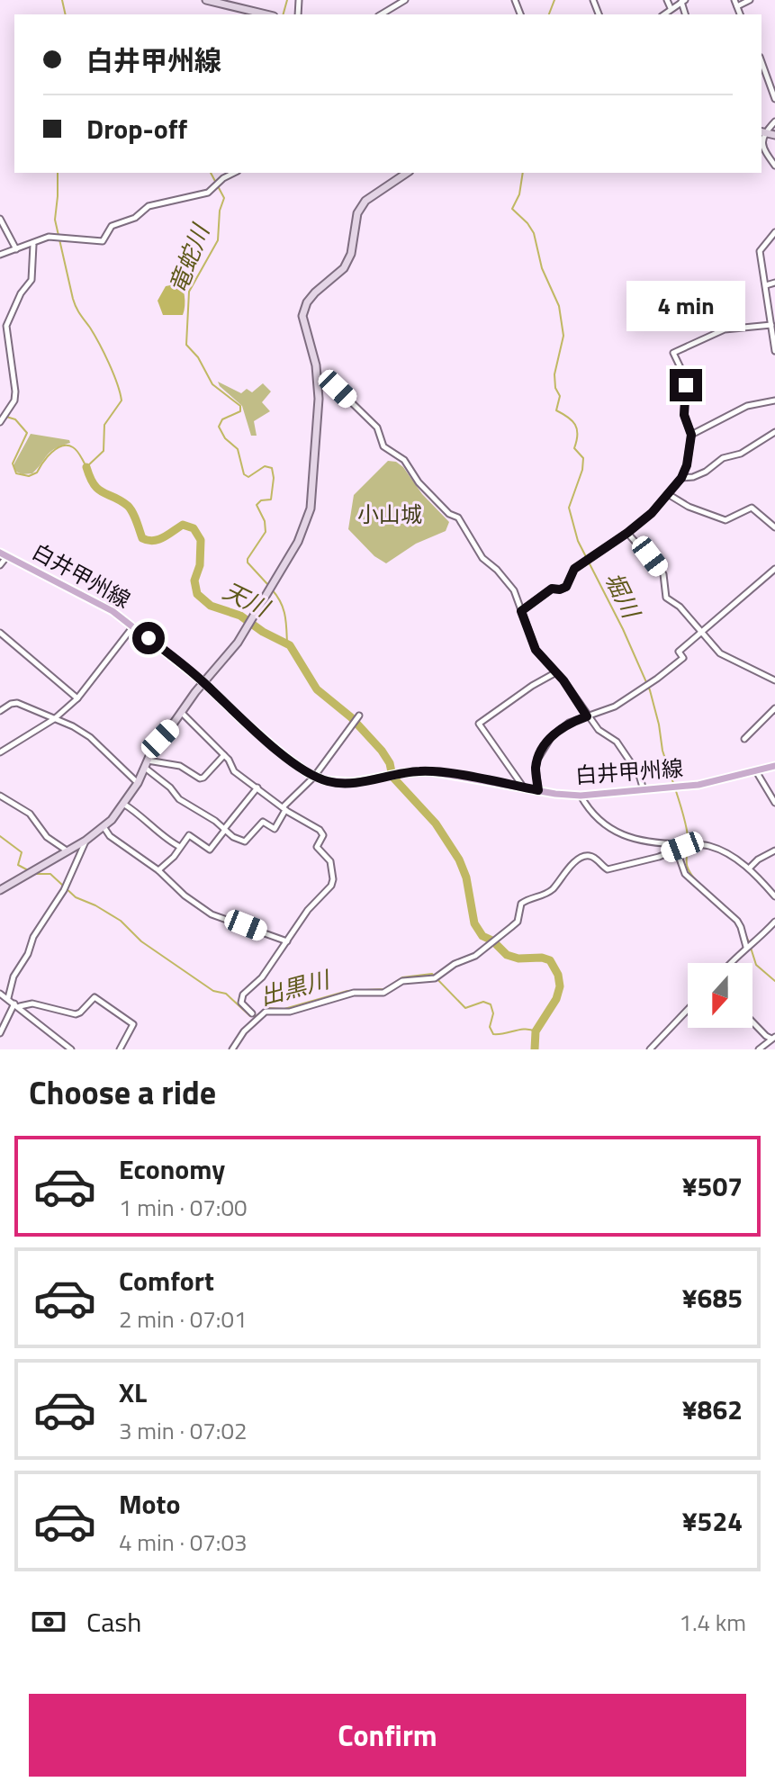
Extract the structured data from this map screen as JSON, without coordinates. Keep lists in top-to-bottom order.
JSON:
{
  "streets": {
    "main road": ["白井甲州線"]
  },
  "water": [
    "竜蛇川",
    "堀川",
    "天川",
    "出黒川"
  ],
  "parks": ["小山城"],
  "north": "bottom",
  "page": {
    "banner": ["白井甲州線", "Drop-off"],
    "bubble": "4 min",
    "heading": "Choose a ride",
    "list": [
      {
        "name": "Economy",
        "note": "1 min · 07:00",
        "value": "¥507"
      },
      {
        "name": "Comfort",
        "note": "2 min · 07:01",
        "value": "¥685"
      },
      {
        "name": "XL",
        "note": "3 min · 07:02",
        "value": "¥862"
      },
      {
        "name": "Moto",
        "note": "4 min · 07:03",
        "value": "¥524"
      }
    ],
    "pay": ["Cash", "1.4 km"],
    "buttons": "Confirm"
  }
}
